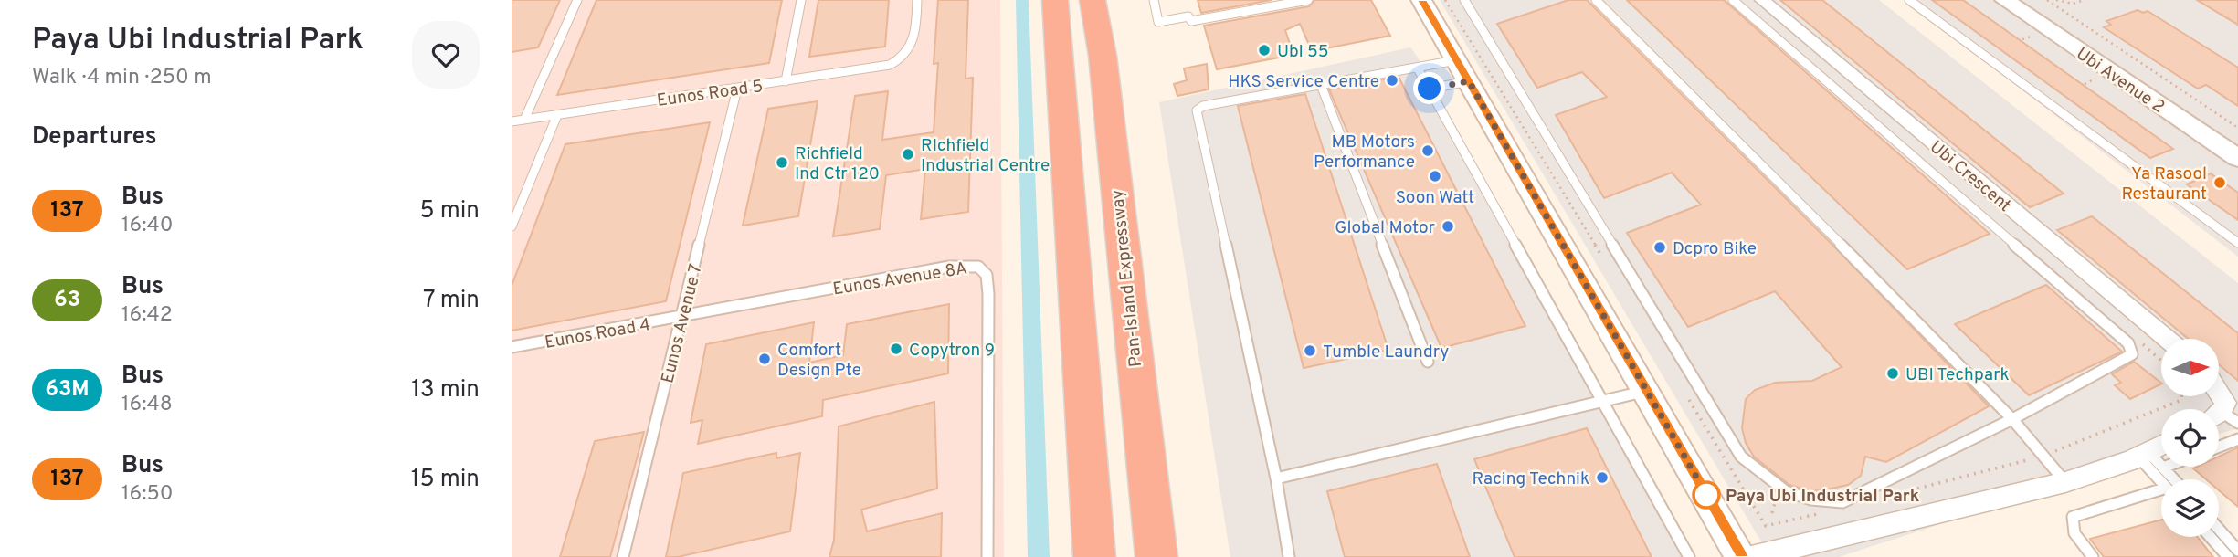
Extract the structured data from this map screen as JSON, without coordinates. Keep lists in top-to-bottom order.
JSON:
{
  "streets": {
    "highway": ["Pan-Island Expressway"],
    "street": ["Ubi Avenue 2", "Ubi Crescent"],
    "lane": [
      "Eunos Road 5",
      "Eunos Avenue 8A",
      "Eunos Avenue 7",
      "Eunos Road 4"
    ]
  },
  "crossings": [
    ["Eunos Road 5", "Eunos Avenue 7"],
    ["Eunos Avenue 8A", "Eunos Avenue 7"],
    ["Eunos Avenue 8A", "Eunos Road 4"],
    ["Eunos Avenue 7", "Eunos Road 4"]
  ],
  "places": [
    "Ubi 55",
    "HKS Service Centre",
    "MB Motors Performance",
    "RIchfield Industrial Centre",
    "Richfield Ind Ctr 120",
    "Soon Watt",
    "Ya Rasool Restaurant",
    "Global Motor",
    "Dcpro Bike",
    "Copytron 9",
    "Tumble Laundry",
    "Comfort Design Pte",
    "UBI Techpark",
    "Racing Technik",
    "Paya Ubi Industrial Park"
  ],
  "lines": ["bus line 137"],
  "north": "right",
  "page": {
    "heading": [
      ["Paya Ubi Industrial Park", "Walk · 4 min · 250 m"],
      "Departures"
    ],
    "list": [
      {
        "mark": "137",
        "name": "Bus",
        "note": "16:40",
        "value": "5 min"
      },
      {
        "mark": "63",
        "name": "Bus",
        "note": "16:42",
        "value": "7 min"
      },
      {
        "mark": "63M",
        "name": "Bus",
        "note": "16:48",
        "value": "13 min"
      },
      {
        "mark": "137",
        "name": "Bus",
        "note": "16:50",
        "value": "15 min"
      }
    ]
  }
}
